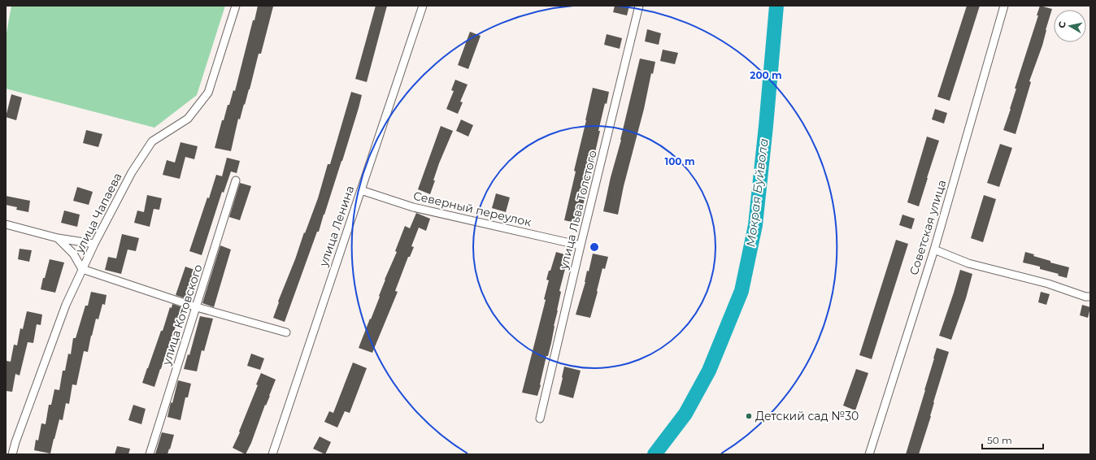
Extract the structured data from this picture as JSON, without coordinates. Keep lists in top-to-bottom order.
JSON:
{
  "streets": {
    "street": [
      "Северный переулок",
      "улица Льва Толстого",
      "улица Чапаева",
      "улица Ленина",
      "Советская улица",
      "улица Котовского"
    ]
  },
  "crossings": [
    ["Северный переулок", "улица Льва Толстого"],
    ["Северный переулок", "улица Ленина"]
  ],
  "water": ["Мокрая Буйвола"],
  "places": ["Детский сад №30"],
  "scale_bar": "50 m",
  "north": "left",
  "rings": ["200 m", "100 m"]
}
